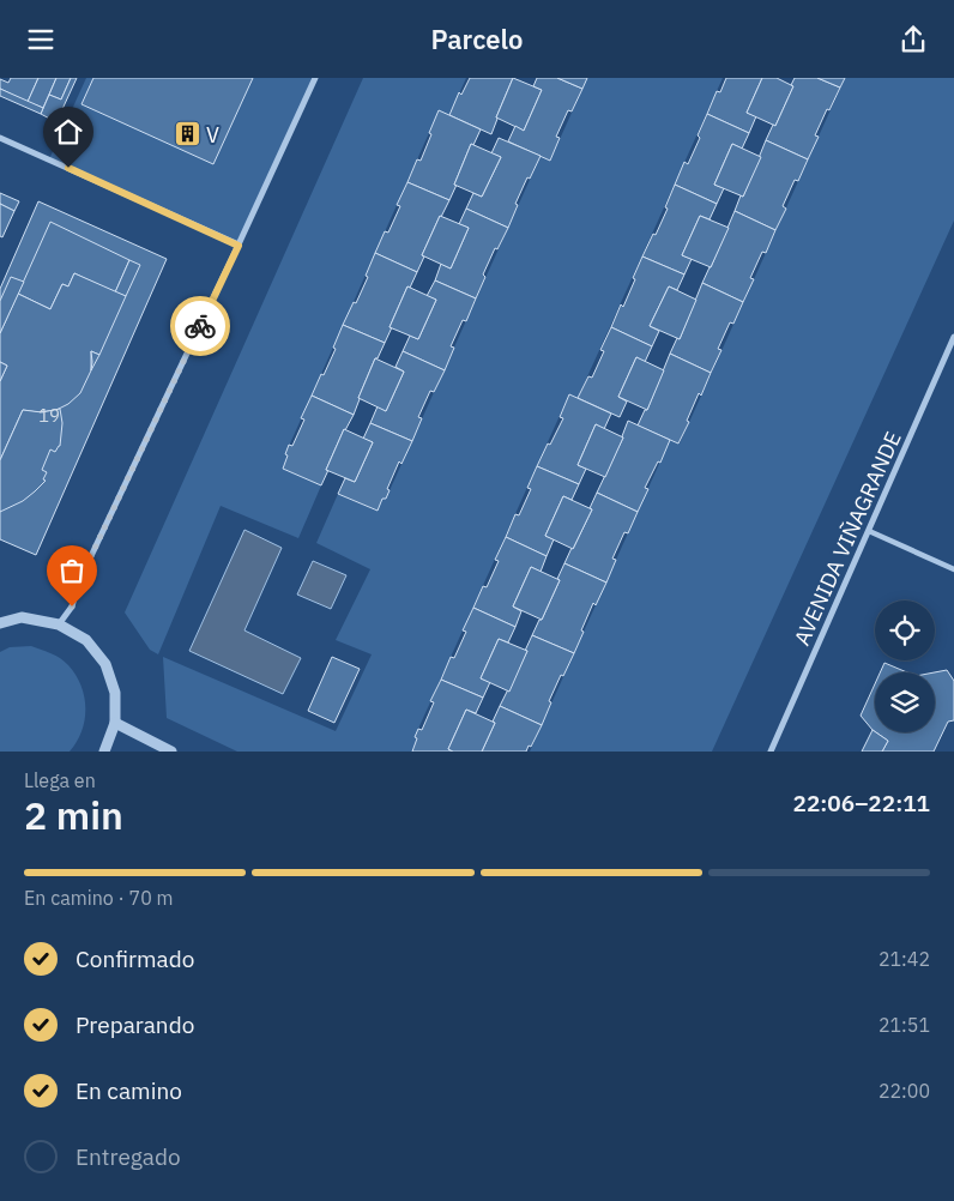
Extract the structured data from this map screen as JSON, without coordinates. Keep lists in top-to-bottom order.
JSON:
{
  "streets": {
    "street": ["AVENIDA VIÑAGRANDE"]
  },
  "places": {
    "building": ["V"]
  },
  "house_numbers": ["19"],
  "page": {
    "header": "Parcelo",
    "heading": ["2 min", "Llega en", "22:06–22:11"],
    "bar": "En camino · 70 m",
    "list": [
      ["Confirmado", "21:42"],
      ["Preparando", "21:51"],
      ["En camino", "22:00"],
      "Entregado"
    ]
  }
}
